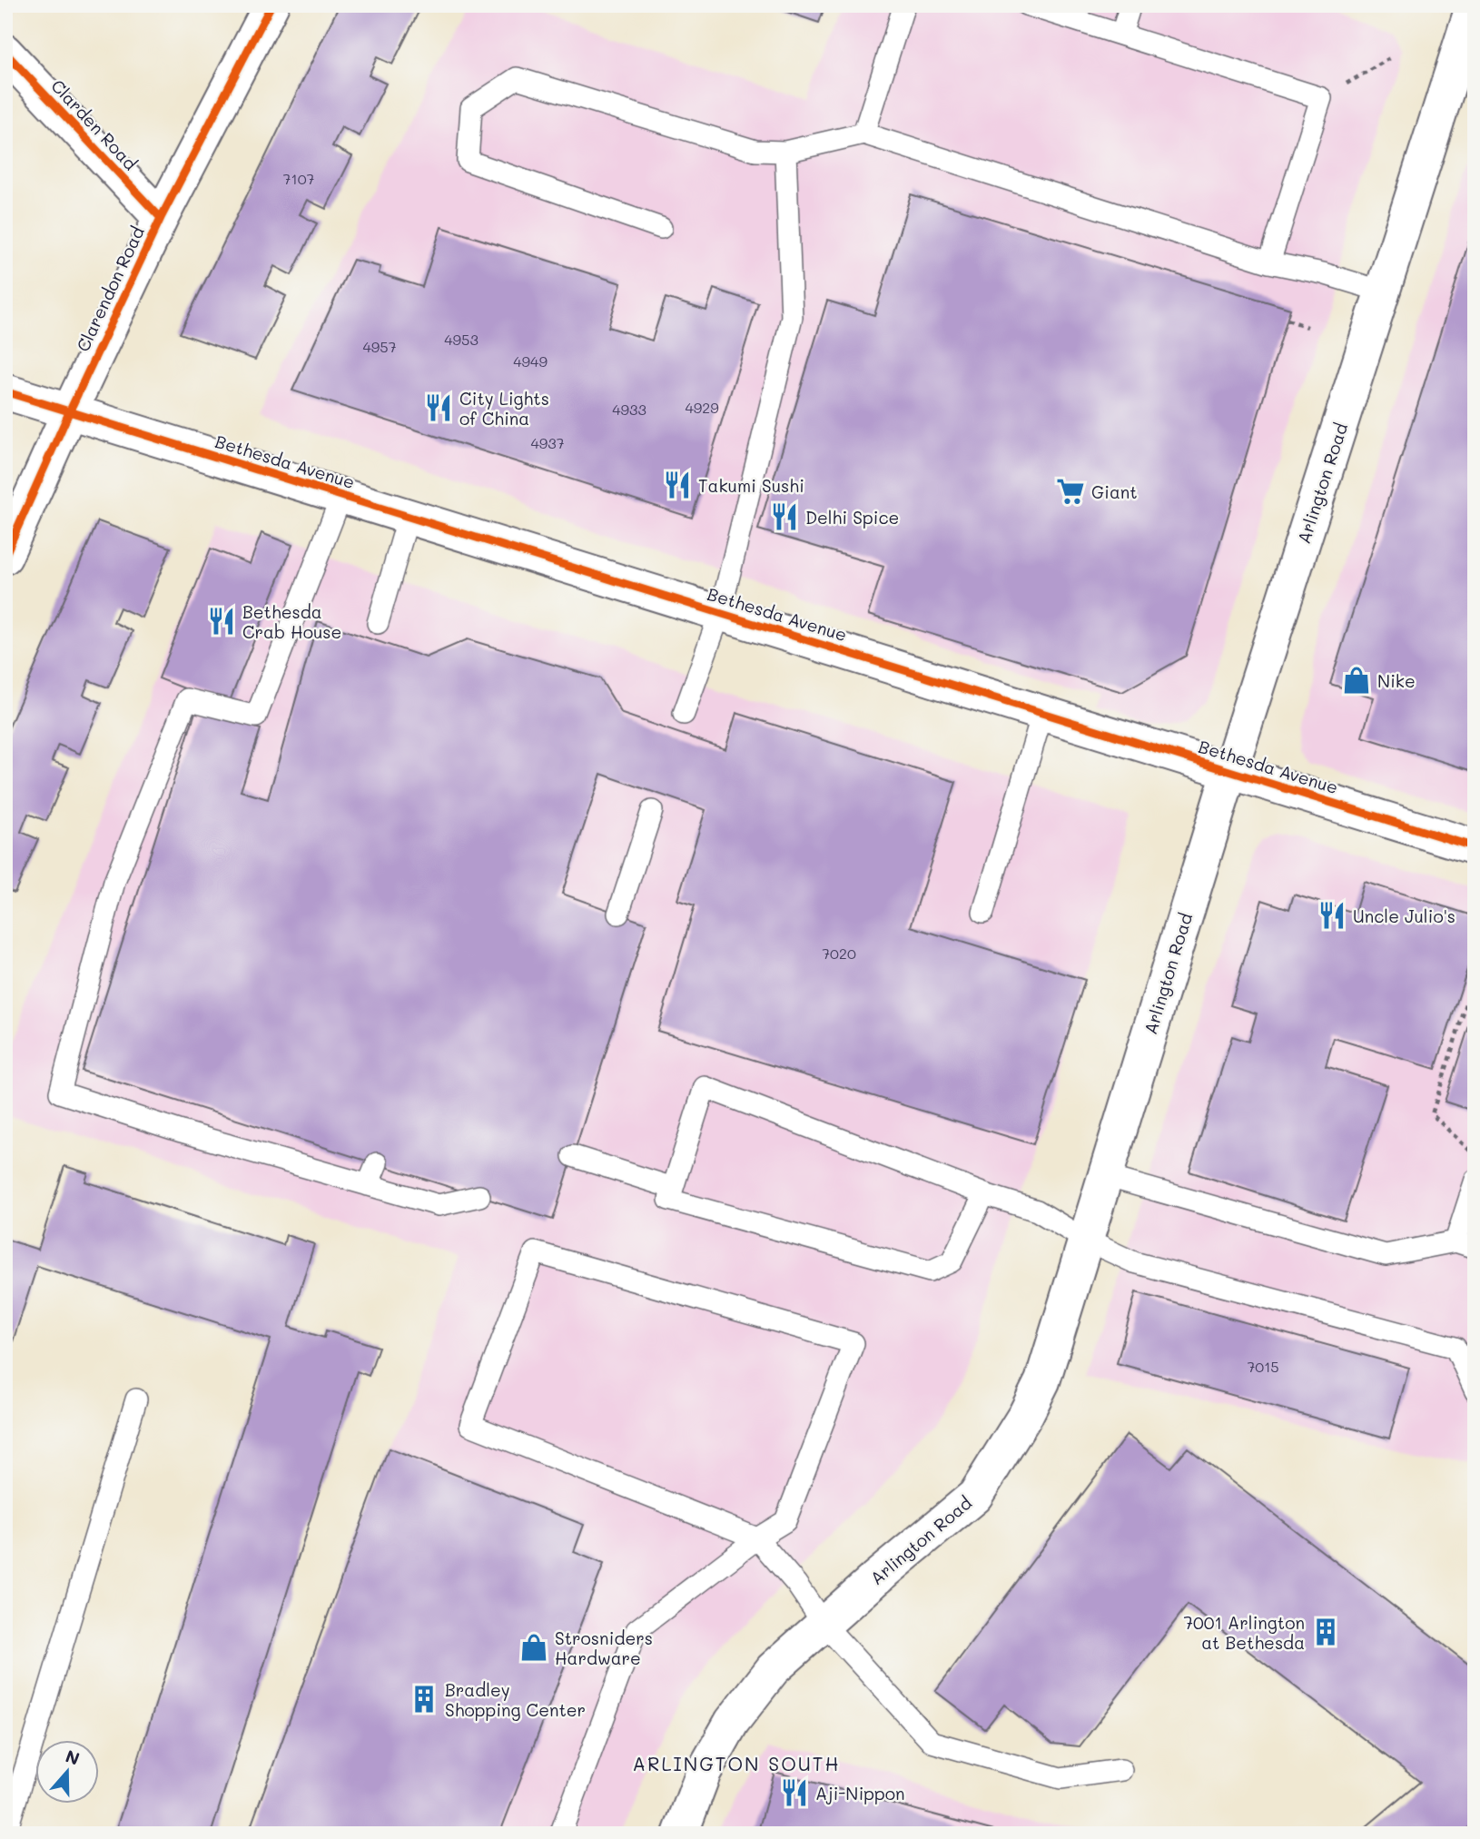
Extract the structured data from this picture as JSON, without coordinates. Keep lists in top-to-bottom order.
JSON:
{
  "streets": {
    "street": [
      "Clarden Road",
      "Clarendon Road",
      "Bethesda Avenue",
      "Arlington Road"
    ]
  },
  "crossings": [
    ["Clarden Road", "Clarendon Road"],
    ["Clarendon Road", "Bethesda Avenue"],
    ["Bethesda Avenue", "Arlington Road"]
  ],
  "districts": ["ARLINGTON SOUTH"],
  "places": {
    "restaurant": [
      "City Lights of China",
      "Takumi Sushi",
      "Delhi Spice",
      "Bethesda Crab House",
      "Uncle Julio's",
      "Aji-Nippon"
    ],
    "supermarket": ["Giant"],
    "shop": ["Nike", "Strosniders Hardware"],
    "building": ["7001 Arlington at Bethesda", "Bradley Shopping Center"]
  },
  "house_numbers": [
    "7107",
    "4953",
    "4957",
    "4949",
    "4929",
    "4933",
    "4937",
    "7020",
    "7015"
  ],
  "north": "top"
}
